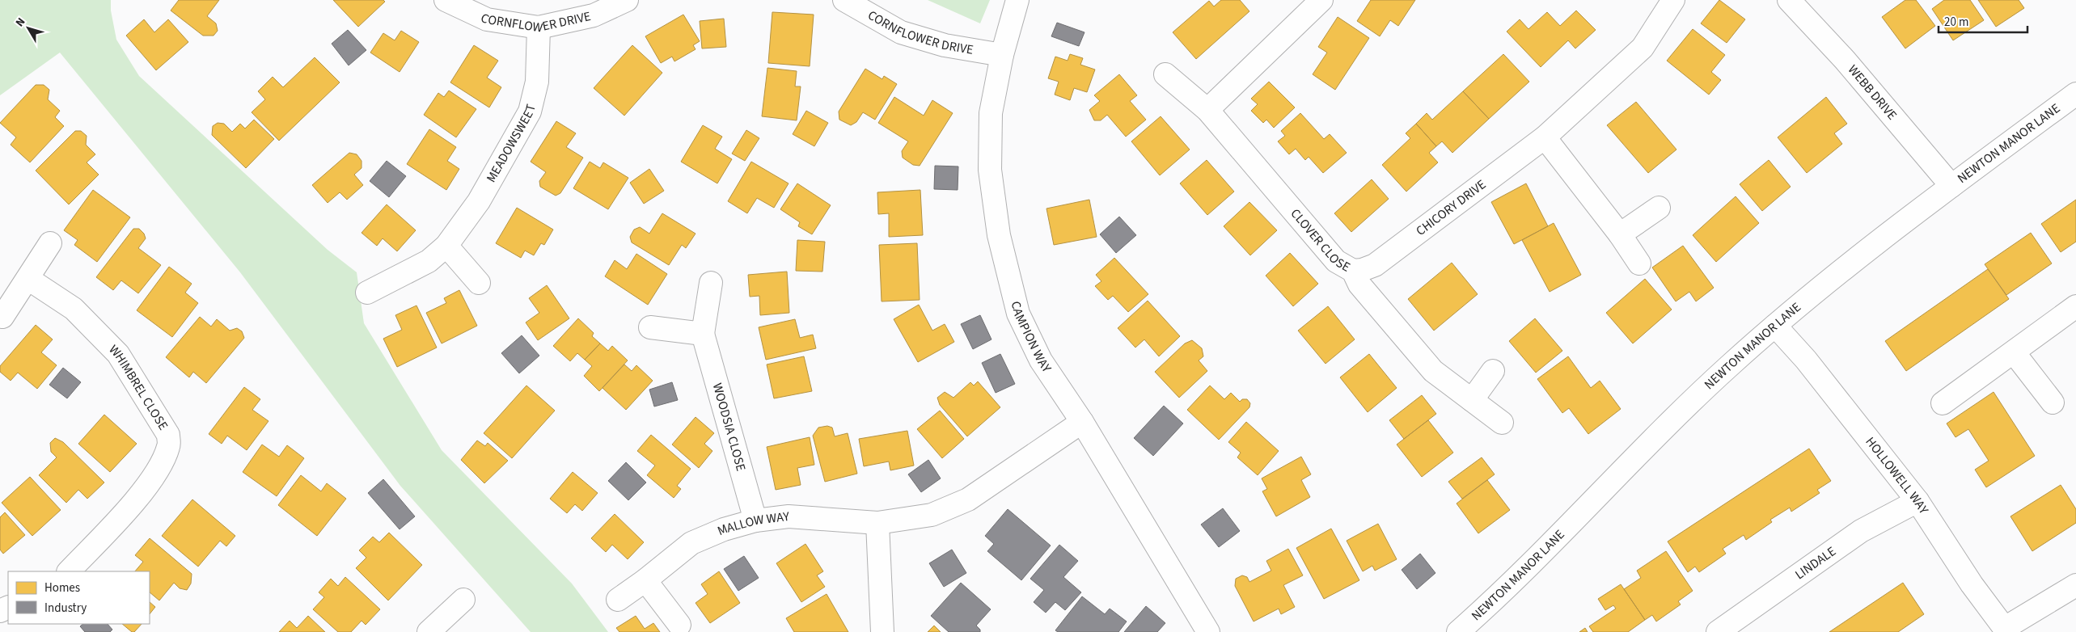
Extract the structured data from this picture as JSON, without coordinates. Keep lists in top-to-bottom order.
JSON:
{
  "streets": {
    "street": [
      "CORNFLOWER DRIVE",
      "WEBB DRIVE",
      "MEADOWSWEET",
      "NEWTON MANOR LANE",
      "CHICORY DRIVE",
      "CLOVER CLOSE",
      "CAMPION WAY",
      "WHIMBREL CLOSE",
      "WOODSIA CLOSE",
      "HOLLOWELL WAY",
      "MALLOW WAY",
      "LINDALE"
    ]
  },
  "crossings": [
    ["CORNFLOWER DRIVE", "MEADOWSWEET"],
    ["CORNFLOWER DRIVE", "CAMPION WAY"],
    ["WEBB DRIVE", "NEWTON MANOR LANE"],
    ["NEWTON MANOR LANE", "HOLLOWELL WAY"],
    ["CHICORY DRIVE", "CLOVER CLOSE"],
    ["CAMPION WAY", "MALLOW WAY"],
    ["WOODSIA CLOSE", "MALLOW WAY"],
    ["HOLLOWELL WAY", "LINDALE"]
  ],
  "legend": ["Homes", "Industry"],
  "scale_bar": "20 m",
  "north": "top left"
}
